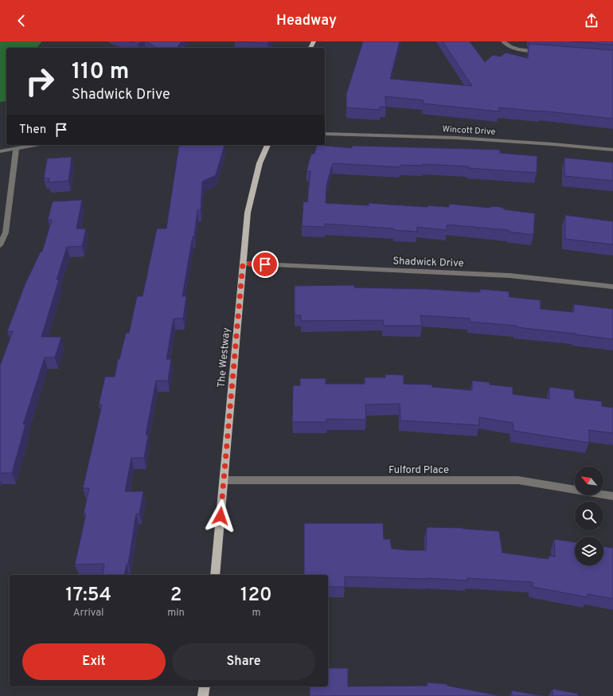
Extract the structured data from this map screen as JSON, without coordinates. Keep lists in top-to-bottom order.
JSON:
{
  "streets": {
    "main road": ["The Westway"],
    "street": ["Wincott Drive", "Shadwick Drive", "Fulford Place"]
  },
  "crossings": [
    ["Shadwick Drive", "The Westway"],
    ["The Westway", "Fulford Place"]
  ],
  "north": "top left",
  "page": {
    "header": "Headway",
    "turn": ["110 m", "Shadwick Drive"],
    "then": "Then",
    "eta": [
      "17:54",
      "Arrival",
      "2",
      "min",
      "120",
      "m"
    ],
    "buttons": ["Exit", "Share"]
  }
}
